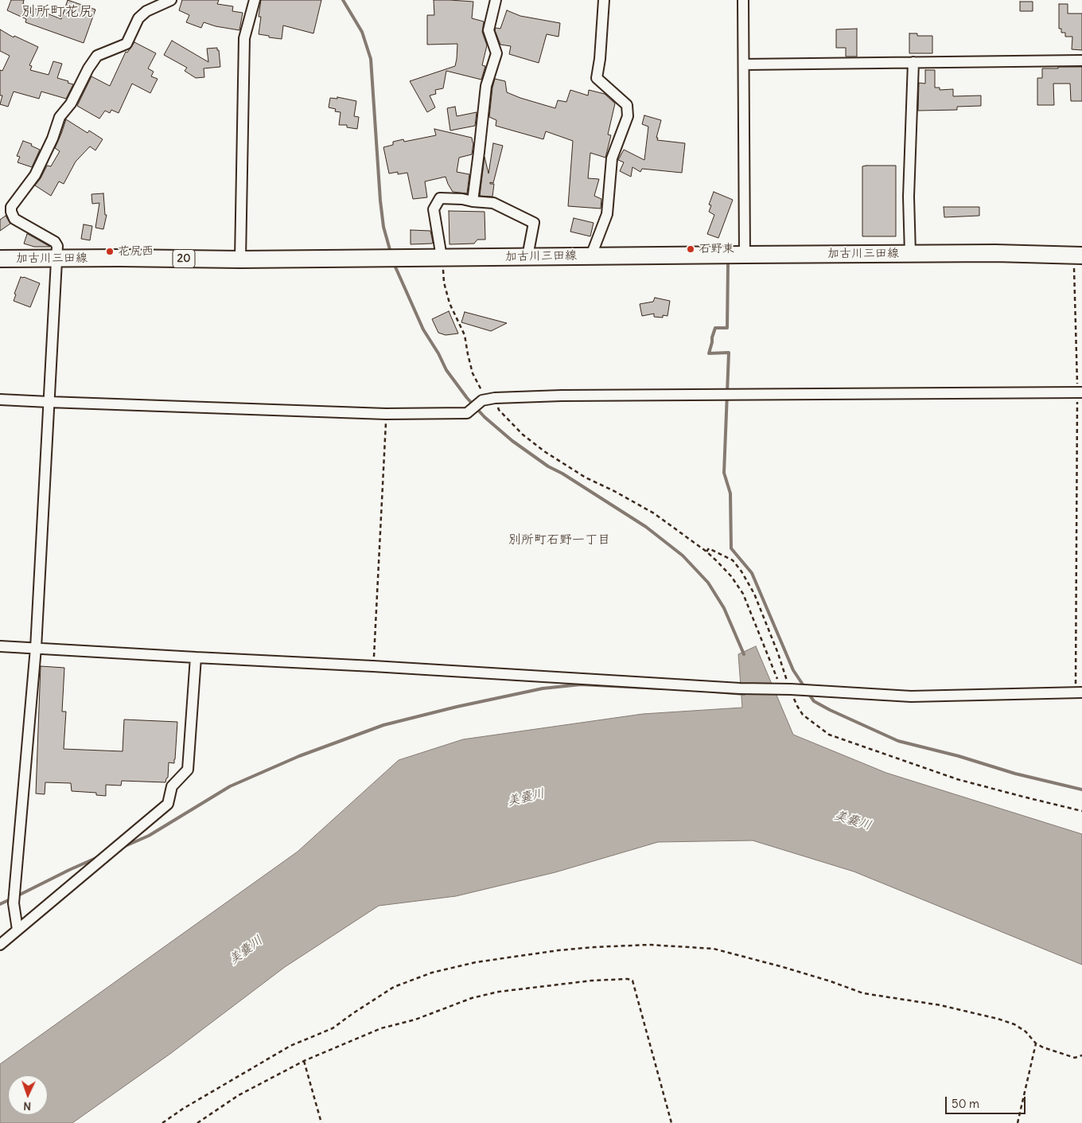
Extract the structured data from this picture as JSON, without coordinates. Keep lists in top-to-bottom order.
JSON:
{
  "streets": {
    "main road": ["加古川三田線", "20"]
  },
  "districts": ["別所町花尻", "別所町石野一丁目"],
  "water": ["美嚢川"],
  "places": ["石野東", "花尻西"],
  "scale_bar": "50 m",
  "north": "bottom"
}
